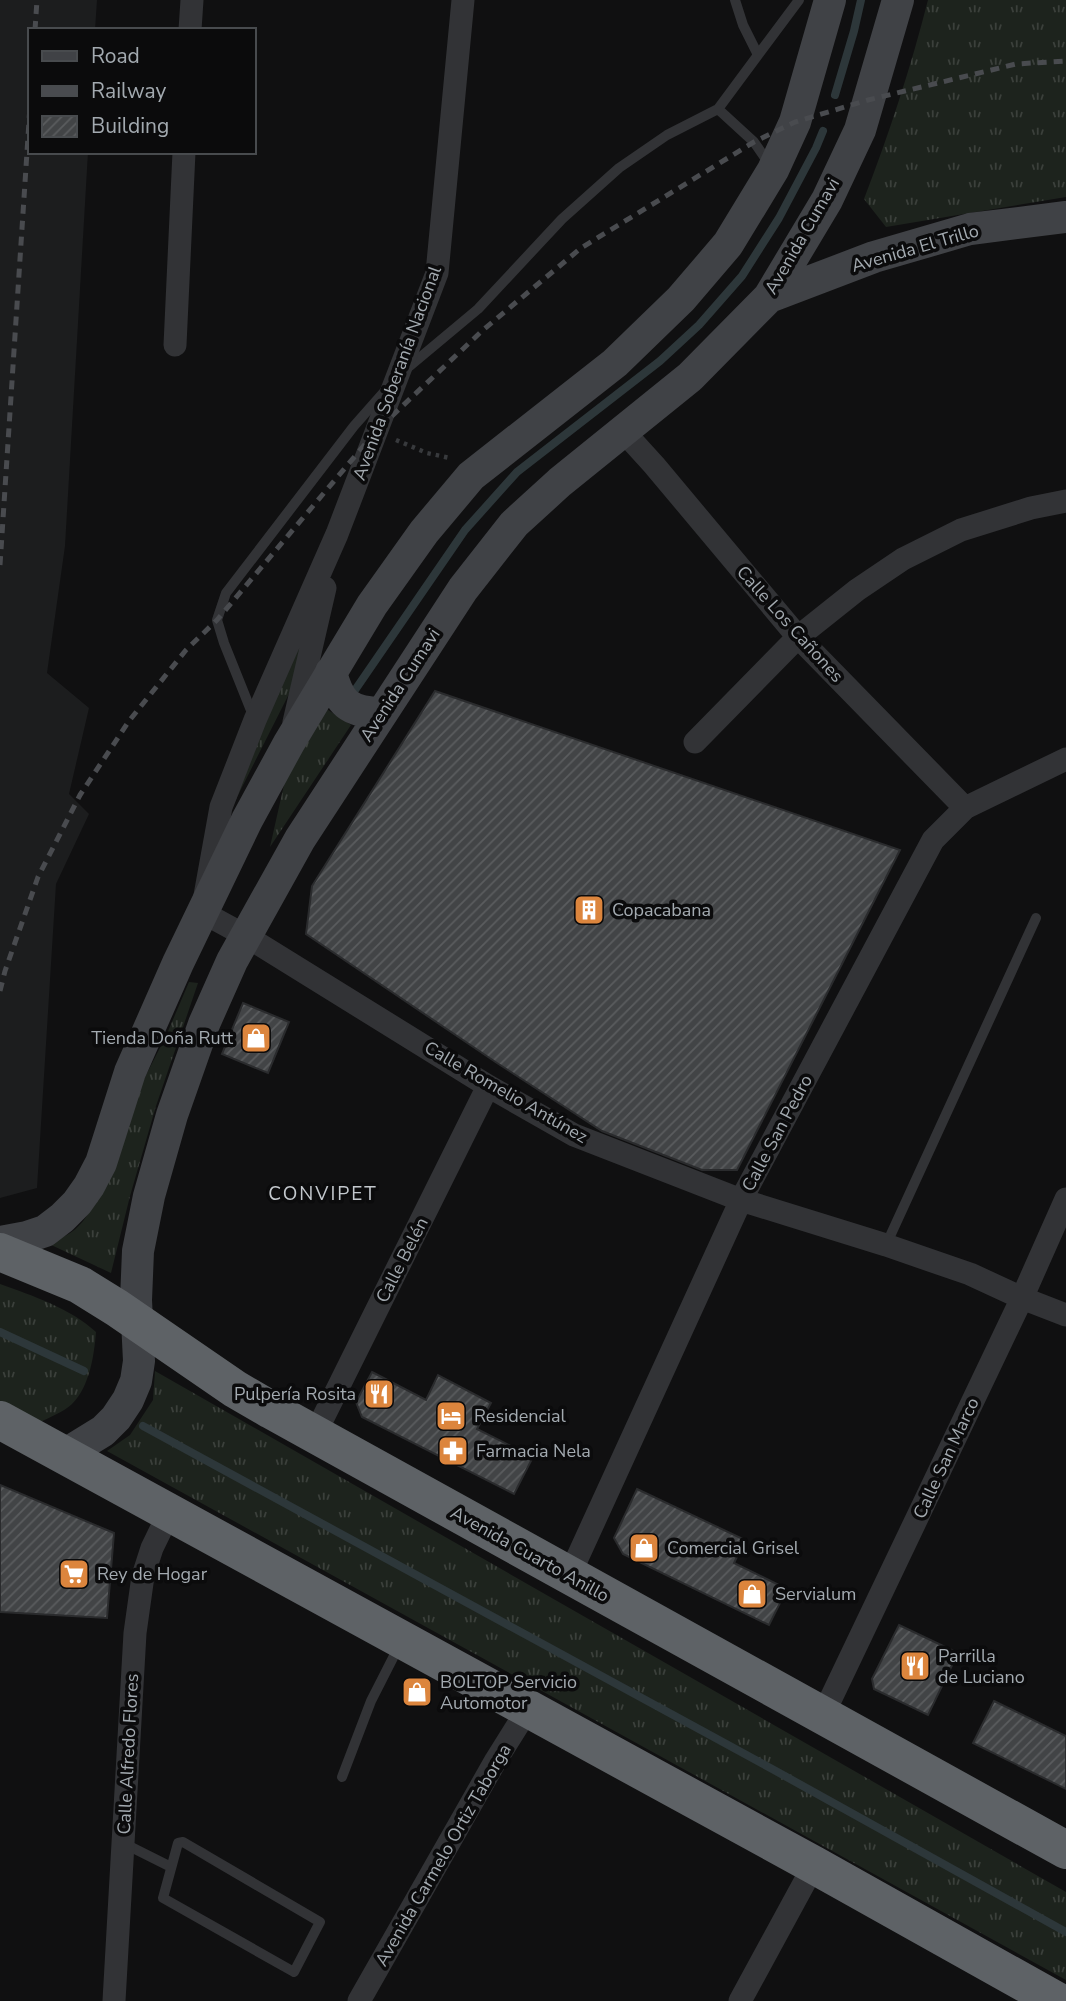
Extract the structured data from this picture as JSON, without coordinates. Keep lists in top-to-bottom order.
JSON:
{
  "streets": {
    "highway": ["Avenida Cuarto Anillo"],
    "main road": ["Avenida Cumavi", "Avenida El Trillo"],
    "street": [
      "Avenida Soberanía Nacional",
      "Calle Los Cañones",
      "Calle Romelio Antúnez",
      "Calle San Pedro",
      "Calle Belén",
      "Calle San Marco",
      "Calle Alfredo Flores",
      "Avenida Carmelo Ortiz Taborga"
    ]
  },
  "crossings": [
    ["Avenida Cumavi", "Avenida El Trillo"],
    ["Avenida Cumavi", "Calle Los Cañones"],
    ["Avenida Cumavi", "Calle Romelio Antúnez"],
    ["Avenida Cumavi", "Avenida Cuarto Anillo"],
    ["Avenida Soberanía Nacional", "Calle Romelio Antúnez"],
    ["Calle Los Cañones", "Calle San Pedro"],
    ["Calle Romelio Antúnez", "Calle San Pedro"],
    ["Calle Romelio Antúnez", "Calle Belén"],
    ["Calle Romelio Antúnez", "Calle San Marco"],
    ["Calle San Pedro", "Avenida Cuarto Anillo"],
    ["Calle Belén", "Avenida Cuarto Anillo"],
    ["Calle San Marco", "Avenida Cuarto Anillo"]
  ],
  "districts": ["CONVIPET"],
  "places": {
    "building": ["Copacabana"],
    "shop": [
      "Tienda Doña Rutt",
      "Comercial Grisel",
      "Servialum",
      "BOLTOP Servicio Automotor"
    ],
    "restaurant": ["Pulpería Rosita", "Parrilla de Luciano"],
    "hotel": ["Residencial"],
    "pharmacy": ["Farmacia Nela"],
    "supermarket": ["Rey de Hogar"]
  },
  "legend": ["Road", "Railway", "Building"]
}
